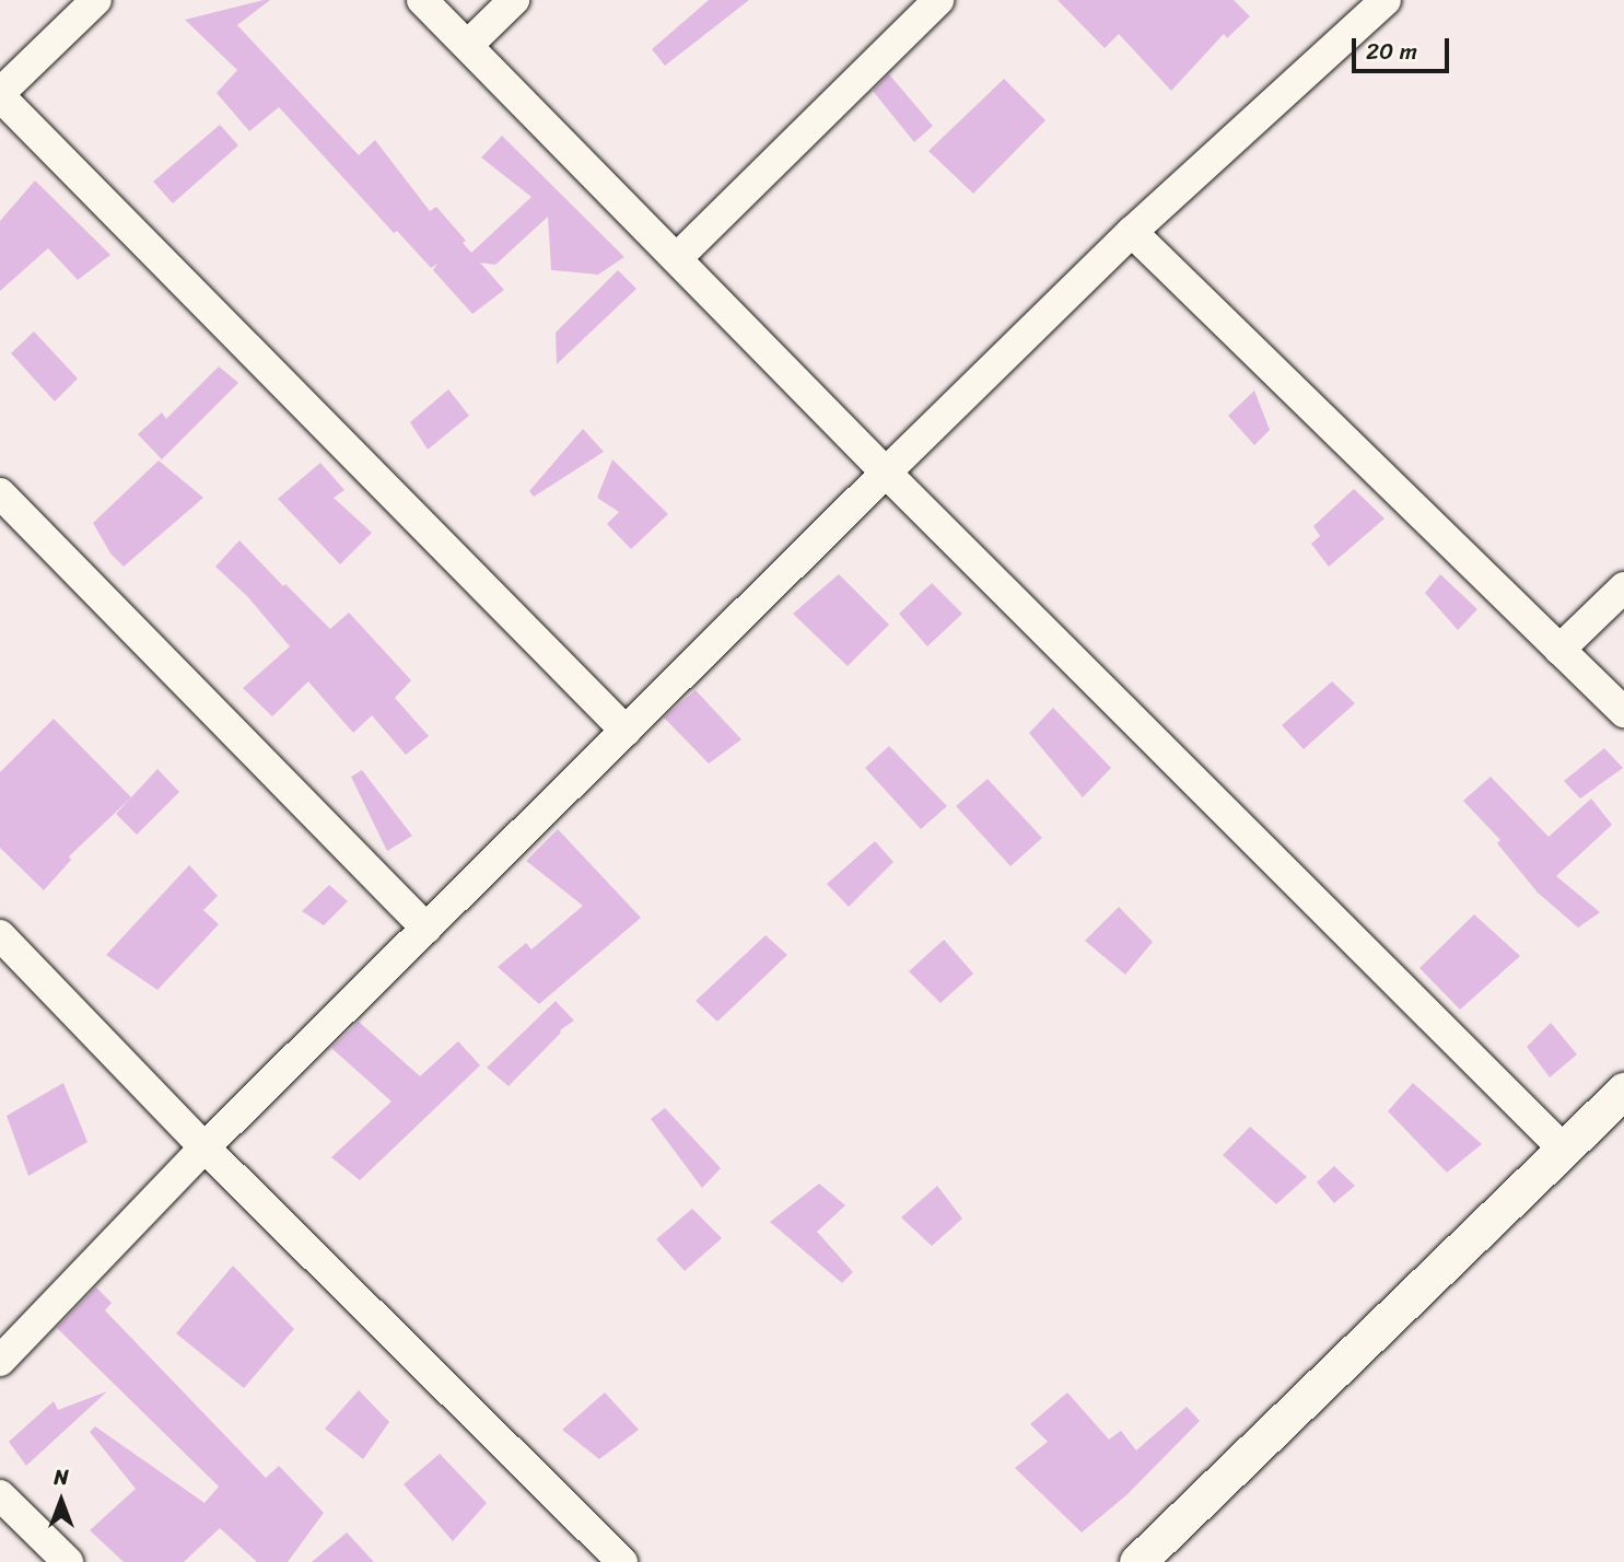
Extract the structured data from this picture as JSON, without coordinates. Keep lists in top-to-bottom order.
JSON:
{
  "scale_bar": "20 m",
  "north": "top"
}
